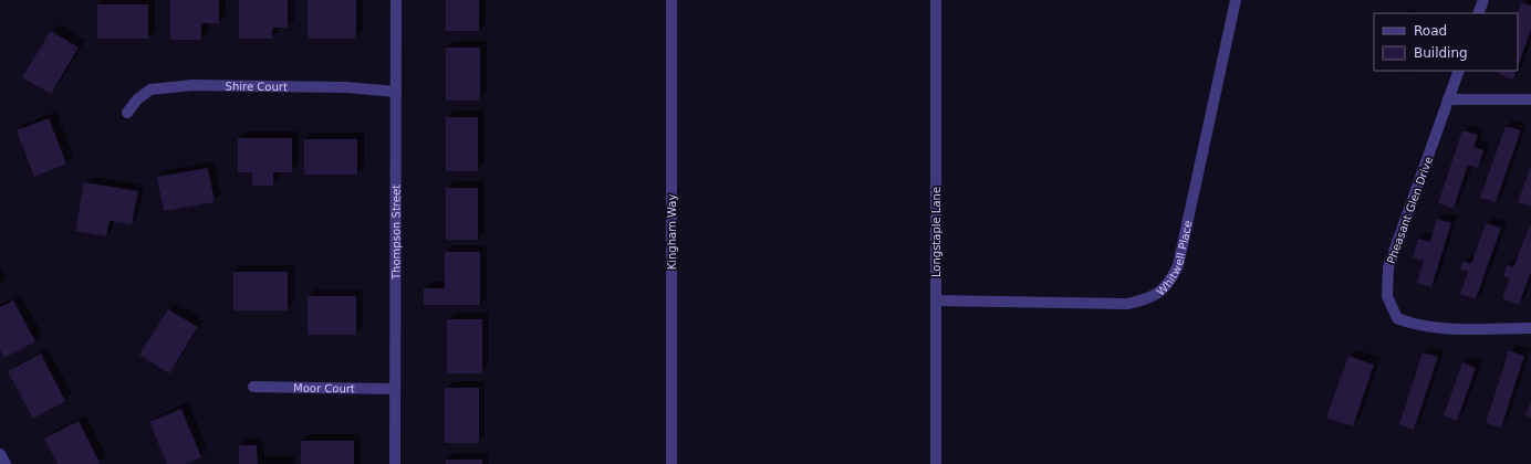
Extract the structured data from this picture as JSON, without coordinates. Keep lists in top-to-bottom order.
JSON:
{
  "streets": {
    "street": [
      "Shire Court",
      "Pheasant Glen Drive",
      "Thompson Street",
      "Kingham Way",
      "Longstaple Lane",
      "Whitwell Place",
      "Moor Court"
    ]
  },
  "crossings": [
    ["Shire Court", "Thompson Street"],
    ["Thompson Street", "Moor Court"],
    ["Longstaple Lane", "Whitwell Place"]
  ],
  "legend": ["Road", "Building"]
}
